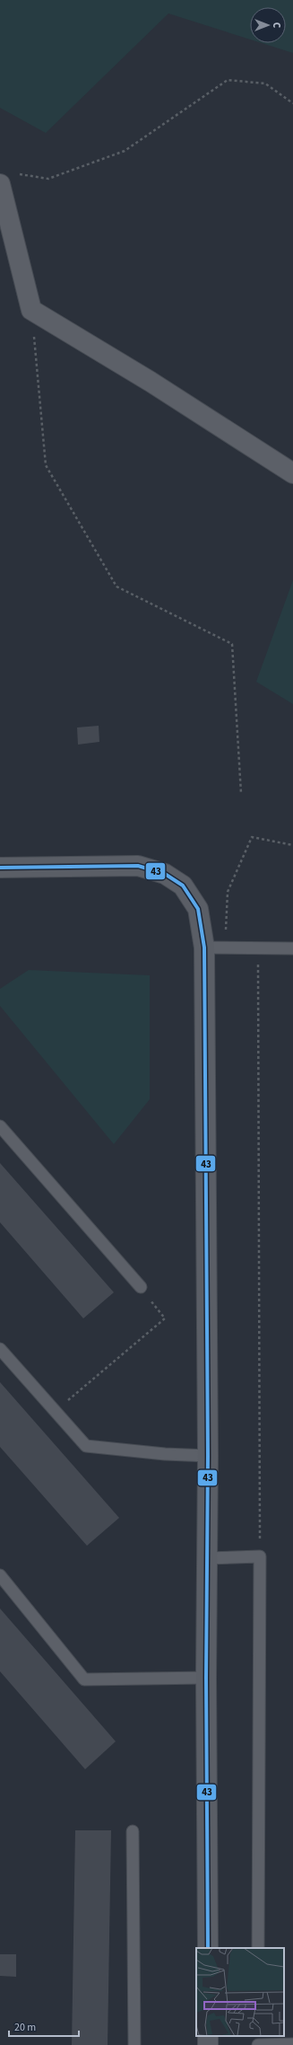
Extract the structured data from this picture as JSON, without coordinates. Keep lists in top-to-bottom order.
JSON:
{
  "lines": ["transit line 43"],
  "scale_bar": "20 m",
  "north": "right"
}
